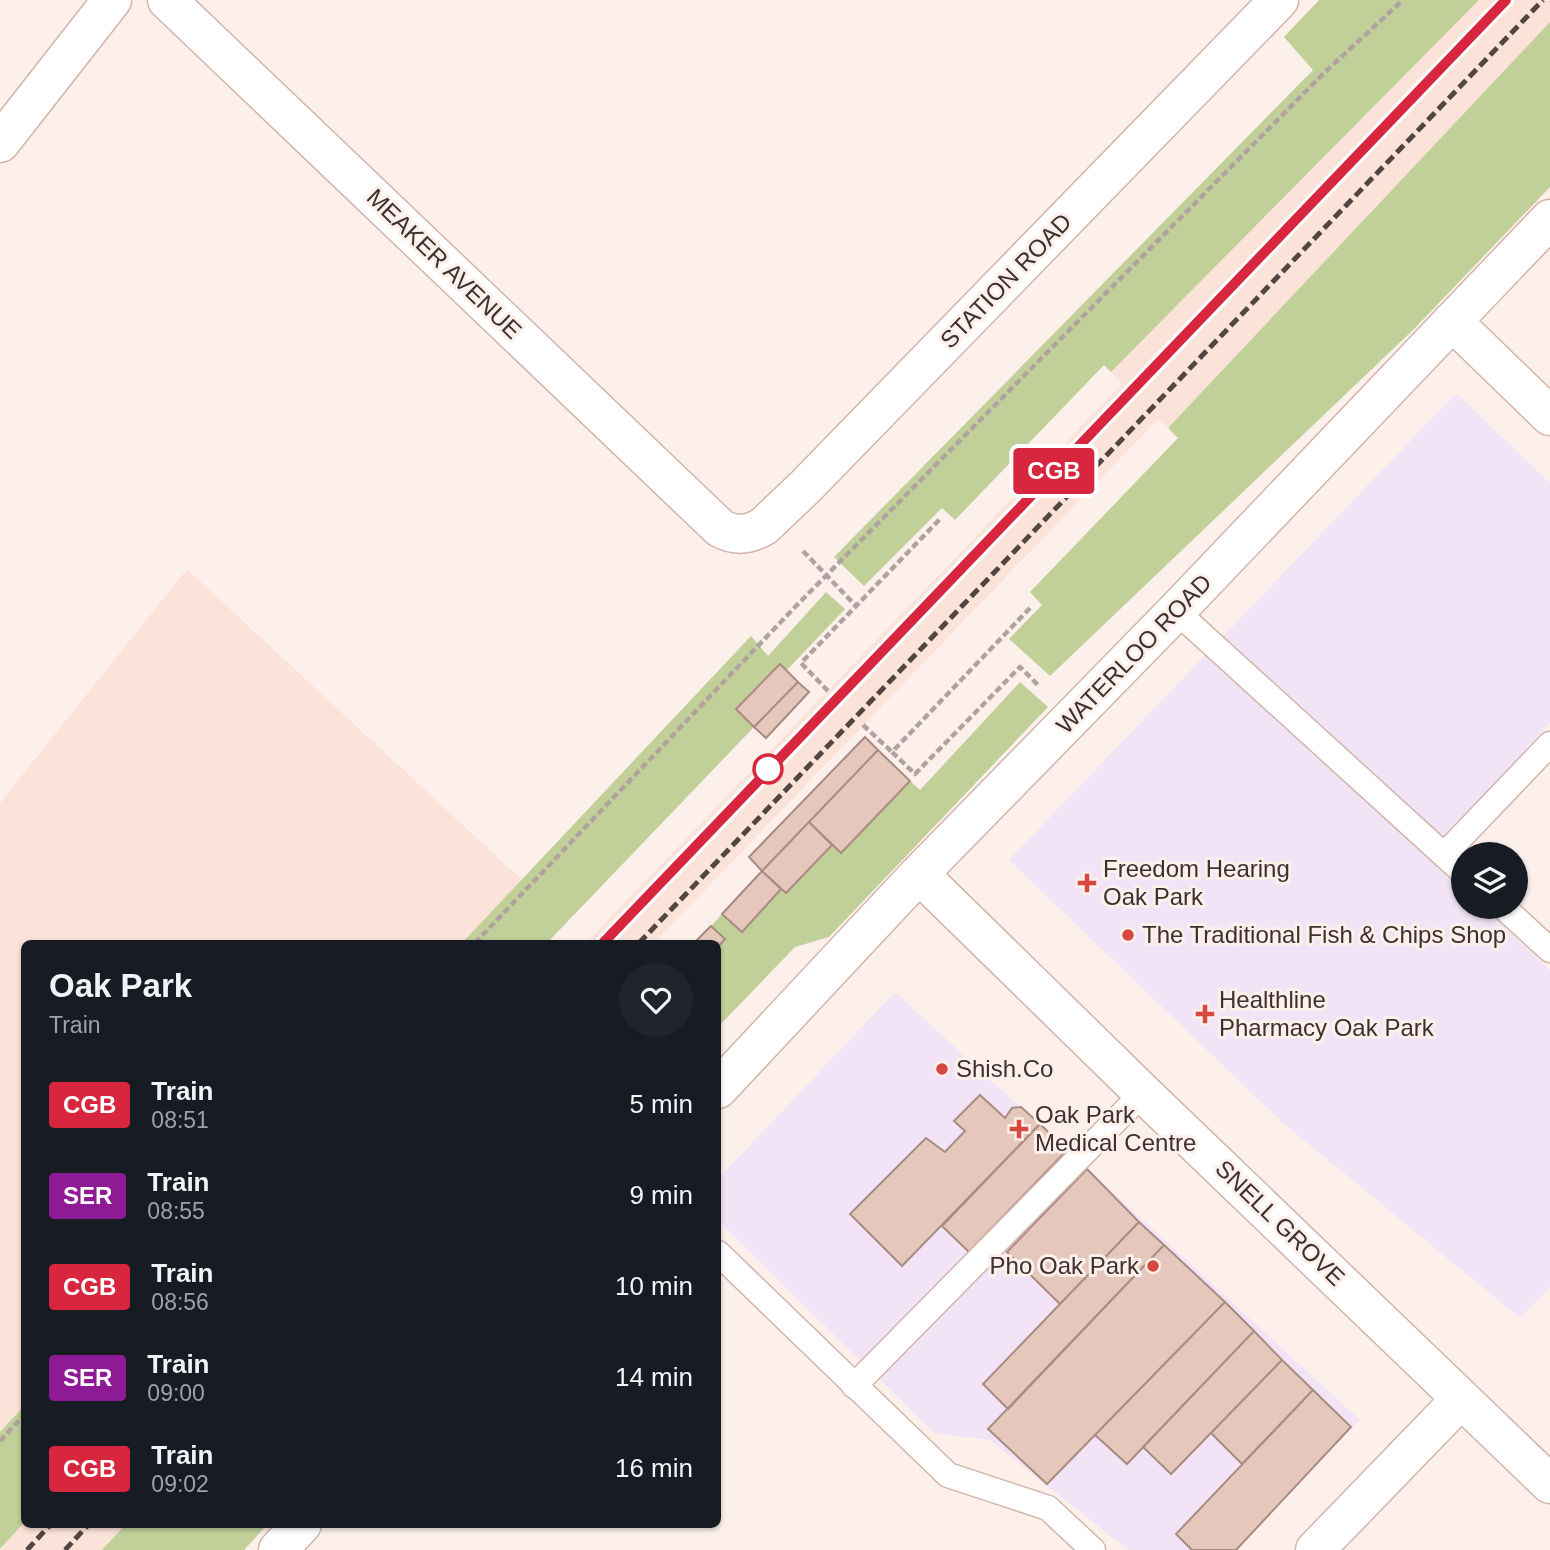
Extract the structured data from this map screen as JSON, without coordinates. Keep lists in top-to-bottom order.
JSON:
{
  "streets": {
    "street": [
      "MEAKER AVENUE",
      "STATION ROAD",
      "WATERLOO ROAD",
      "SNELL GROVE"
    ]
  },
  "crossings": [
    ["MEAKER AVENUE", "STATION ROAD"],
    ["WATERLOO ROAD", "SNELL GROVE"]
  ],
  "places": {
    "health": ["Freedom Hearing Oak Park", "Healthline Pharmacy Oak Park", "Oak Park Medical Centre"],
    "other": ["The Traditional Fish & Chips Shop", "Shish.Co", "Pho Oak Park"]
  },
  "page": {
    "on_map": "CGB",
    "heading": ["Oak Park", "Train"],
    "list": [
      {
        "mark": "CGB",
        "name": "Train",
        "note": "08:51",
        "value": "5 min"
      },
      {
        "mark": "SER",
        "name": "Train",
        "note": "08:55",
        "value": "9 min"
      },
      {
        "mark": "CGB",
        "name": "Train",
        "note": "08:56",
        "value": "10 min"
      },
      {
        "mark": "SER",
        "name": "Train",
        "note": "09:00",
        "value": "14 min"
      },
      {
        "mark": "CGB",
        "name": "Train",
        "note": "09:02",
        "value": "16 min"
      }
    ]
  }
}
